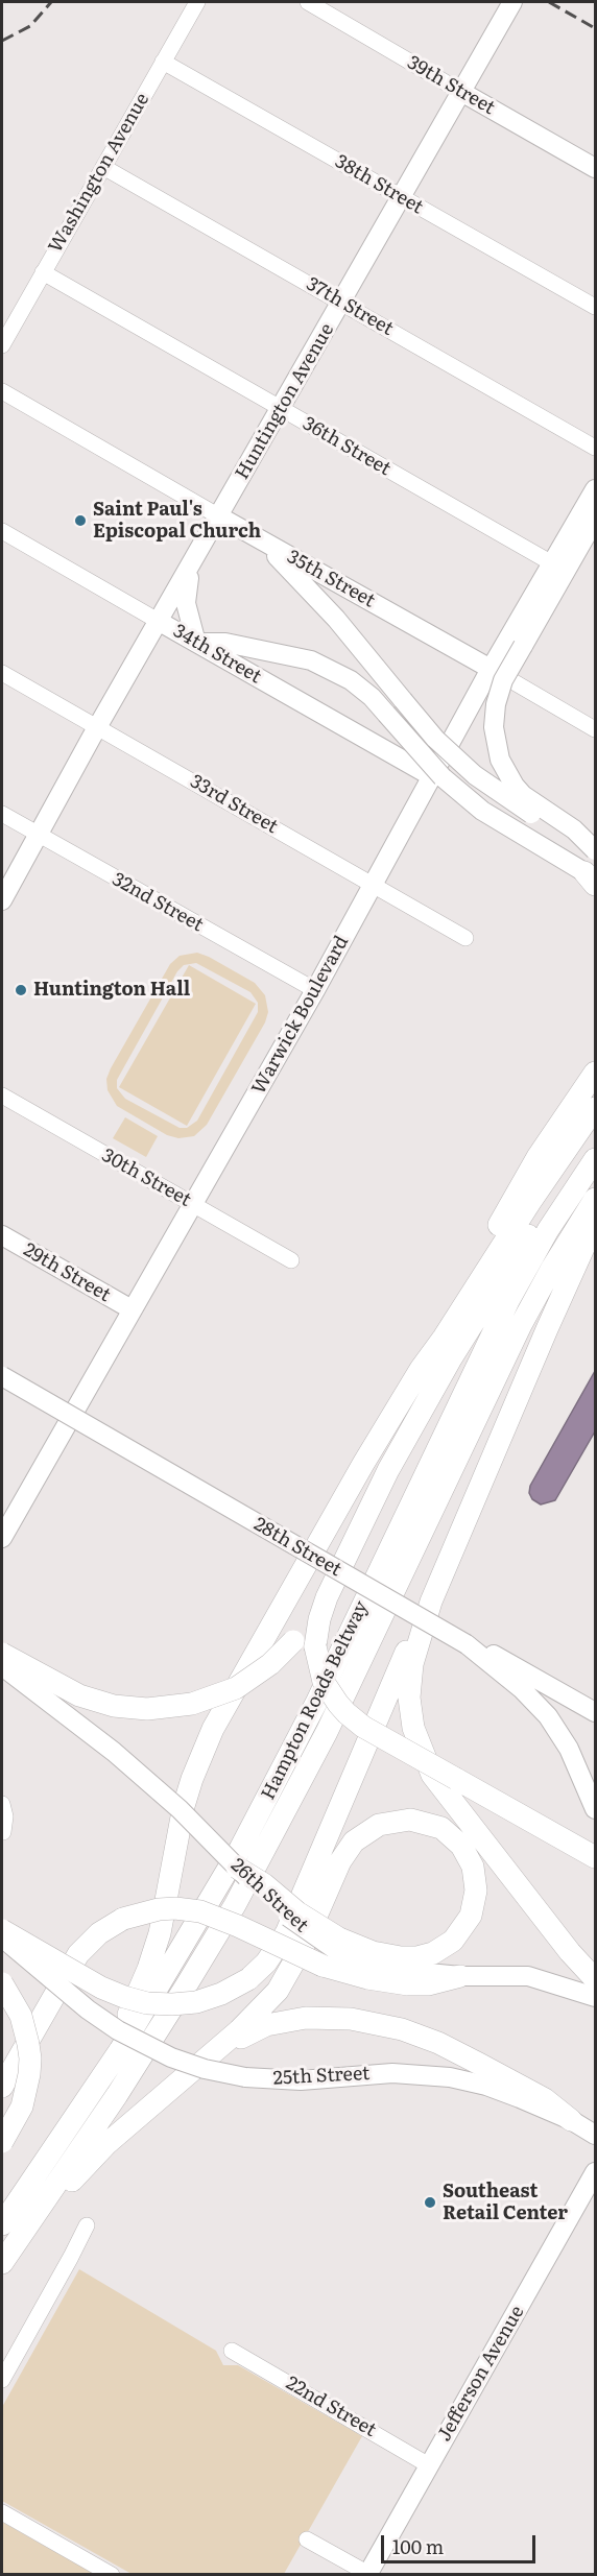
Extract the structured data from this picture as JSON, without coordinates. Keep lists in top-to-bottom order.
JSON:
{
  "streets": {
    "highway": ["Hampton Roads Beltway"],
    "main road": [
      "39th Street",
      "Huntington Avenue",
      "35th Street",
      "34th Street",
      "Warwick Boulevard",
      "29th Street",
      "28th Street",
      "26th Street",
      "25th Street",
      "Jefferson Avenue"
    ],
    "street": [
      "Washington Avenue",
      "38th Street",
      "37th Street",
      "36th Street",
      "33rd Street",
      "32nd Street",
      "30th Street",
      "22nd Street"
    ]
  },
  "crossings": [
    ["39th Street", "Huntington Avenue"],
    ["Washington Avenue", "38th Street"],
    ["Washington Avenue", "37th Street"],
    ["Washington Avenue", "36th Street"],
    ["38th Street", "Huntington Avenue"],
    ["37th Street", "Huntington Avenue"],
    ["Huntington Avenue", "36th Street"],
    ["Huntington Avenue", "35th Street"],
    ["Huntington Avenue", "34th Street"],
    ["Huntington Avenue", "33rd Street"],
    ["Huntington Avenue", "32nd Street"],
    ["36th Street", "Warwick Boulevard"],
    ["35th Street", "Warwick Boulevard"],
    ["34th Street", "Warwick Boulevard"],
    ["33rd Street", "Warwick Boulevard"],
    ["32nd Street", "Warwick Boulevard"],
    ["Warwick Boulevard", "30th Street"],
    ["Warwick Boulevard", "29th Street"],
    ["Jefferson Avenue", "22nd Street"]
  ],
  "places": ["Saint Paul's Episcopal Church", "Huntington Hall", "Southeast Retail Center"],
  "scale_bar": "100 m"
}
